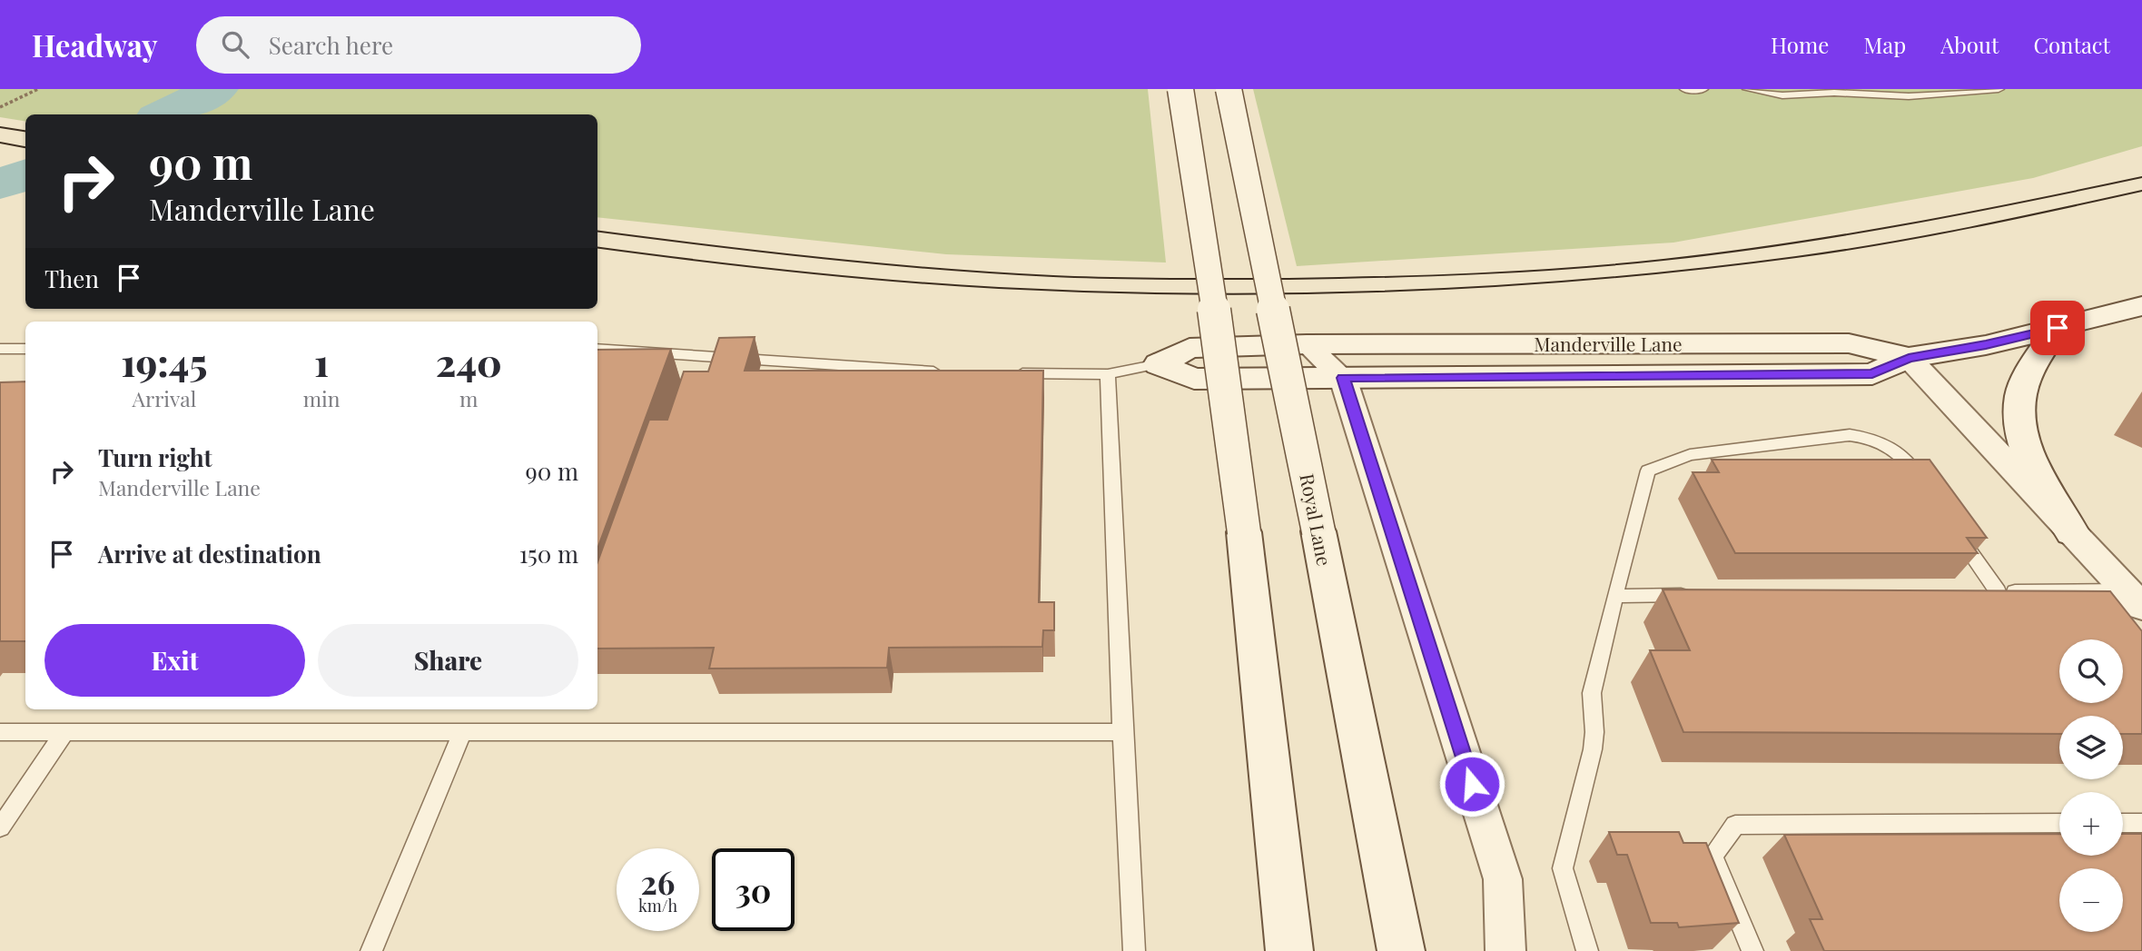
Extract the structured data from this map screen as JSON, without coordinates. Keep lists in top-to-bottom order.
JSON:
{
  "streets": {
    "main road": ["Manderville Lane", "Royal Lane"]
  },
  "page": {
    "header": "Headway",
    "search": "Search here",
    "nav": [
      "Home",
      "Map",
      "About",
      "Contact"
    ],
    "turn": ["90 m", "Manderville Lane"],
    "then": "Then",
    "eta": [
      "19:45",
      "Arrival",
      "1",
      "min",
      "240",
      "m"
    ],
    "list": [
      {
        "name": "Turn right",
        "note": "Manderville Lane",
        "value": "90 m"
      },
      {
        "name": "Arrive at destination",
        "value": "150 m"
      }
    ],
    "buttons": ["Exit", "Share"],
    "map_buttons": ["+", "−"],
    "speed": "26 km/h",
    "limit": "30"
  }
}
